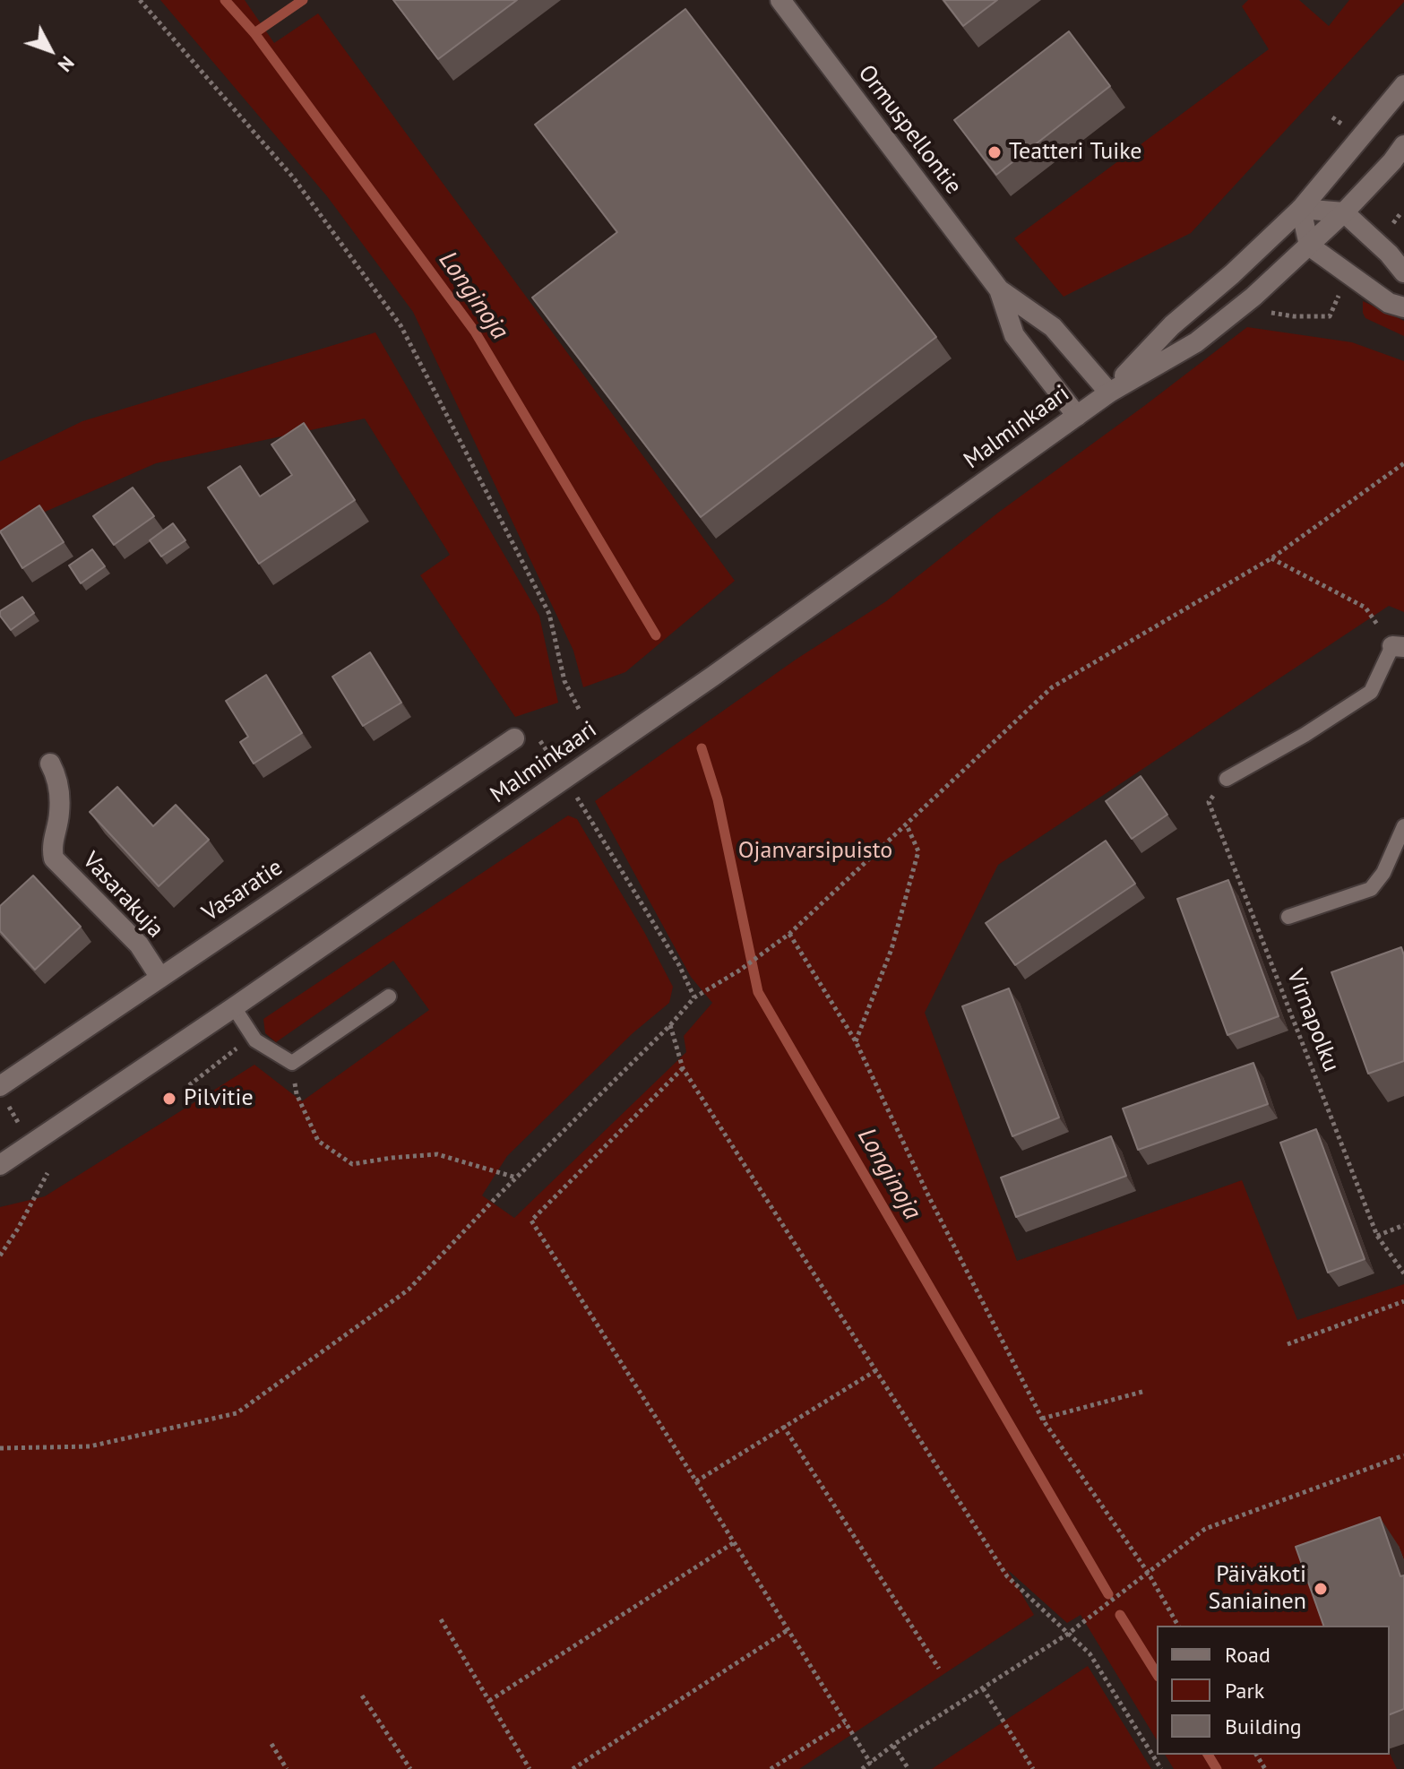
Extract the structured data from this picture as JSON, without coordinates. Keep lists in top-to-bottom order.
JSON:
{
  "streets": {
    "main road": [
      "Ormuspellontie",
      "Malminkaari",
      "Vasaratie",
      "Vasarakuja"
    ],
    "path": ["Virnapolku"]
  },
  "crossings": [
    ["Ormuspellontie", "Malminkaari"],
    ["Vasaratie", "Vasarakuja"]
  ],
  "water": ["Longinoja"],
  "parks": ["Ojanvarsipuisto"],
  "places": ["Teatteri Tuike", "Pilvitie", "Päiväkoti Saniainen"],
  "legend": ["Road", "Park", "Building"],
  "north": "bottom right"
}
